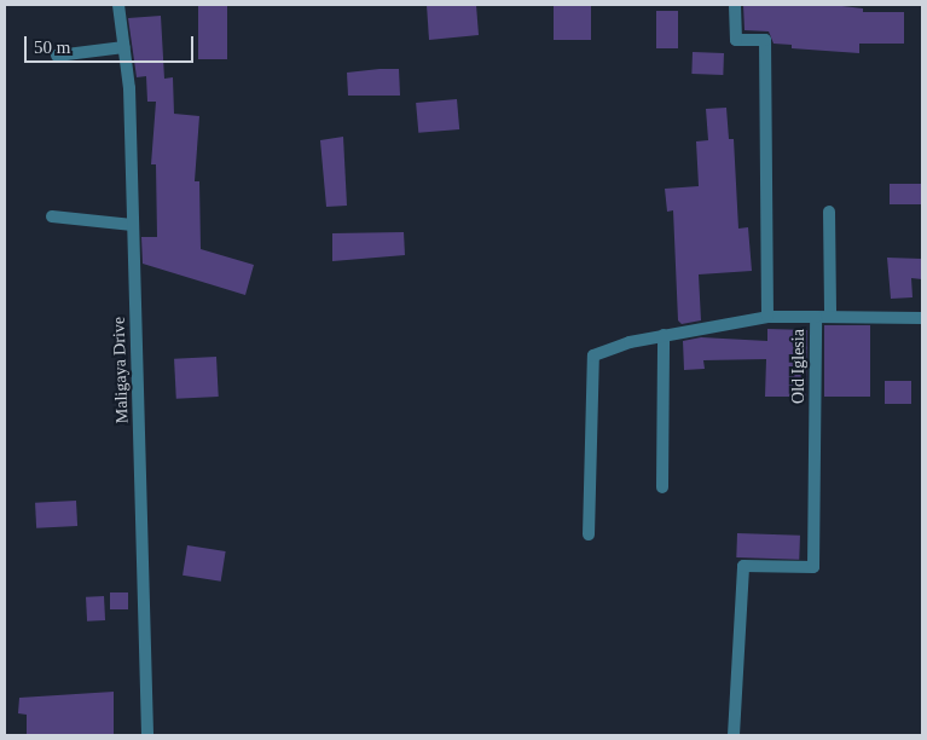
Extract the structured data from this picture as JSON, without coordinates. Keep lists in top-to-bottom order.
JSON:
{
  "streets": {
    "street": ["Old Iglesia", "Maligaya Drive"]
  },
  "scale_bar": "50 m"
}
